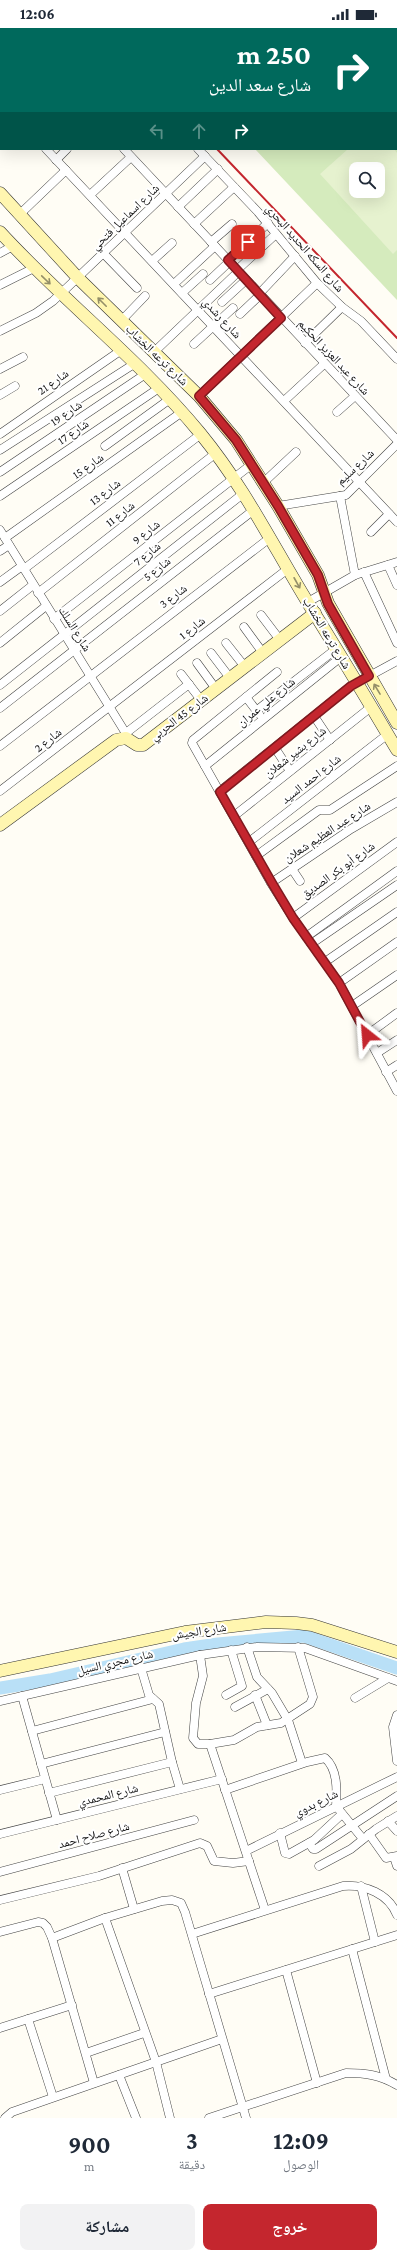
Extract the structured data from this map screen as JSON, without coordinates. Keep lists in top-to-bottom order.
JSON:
{
  "streets": {
    "street": [
      "شارع اسماعيل فتحي",
      "شارع السكه الحديد البحري",
      "شارع رشدي",
      "شارع ترعه الخشاب",
      "شارع عبد العزيز الحكيم",
      "شارع 21",
      "شارع 19",
      "شارع 17",
      "شارع 15",
      "شارع سليم",
      "شارع 13",
      "شارع 11",
      "شارع 9",
      "شارع 7",
      "شارع 5",
      "شارع 3",
      "شارع 1",
      "شارع السلك",
      "شارع علي عمران",
      "شارع 45 الحربي",
      "شارع 2",
      "شارع بشير شعلان",
      "شارع احمد السيد",
      "شارع عبد العظيم شعلان",
      "شارع أبو بكر الصديق",
      "شارع الجيش",
      "شارع مجري السيل",
      "شارع المحمدي",
      "شارع بدوي",
      "شارع صلاح احمد"
    ]
  },
  "crossings": [
    ["شارع اسماعيل فتحي", "شارع السكه الحديد البحري"],
    ["شارع اسماعيل فتحي", "شارع رشدي"],
    ["شارع اسماعيل فتحي", "شارع ترعه الخشاب"],
    ["شارع اسماعيل فتحي", "شارع عبد العزيز الحكيم"],
    ["شارع رشدي", "شارع سليم"],
    ["شارع ترعه الخشاب", "شارع 21"],
    ["شارع ترعه الخشاب", "شارع 19"],
    ["شارع ترعه الخشاب", "شارع 17"],
    ["شارع ترعه الخشاب", "شارع 15"],
    ["شارع ترعه الخشاب", "شارع سليم"],
    ["شارع ترعه الخشاب", "شارع 13"],
    ["شارع ترعه الخشاب", "شارع 11"],
    ["شارع ترعه الخشاب", "شارع 9"],
    ["شارع ترعه الخشاب", "شارع 7"],
    ["شارع ترعه الخشاب", "شارع 5"],
    ["شارع ترعه الخشاب", "شارع 3"],
    ["شارع ترعه الخشاب", "شارع 1"],
    ["شارع ترعه الخشاب", "شارع علي عمران"],
    ["شارع ترعه الخشاب", "شارع 45 الحربي"],
    ["شارع ترعه الخشاب", "شارع بشير شعلان"],
    ["شارع ترعه الخشاب", "شارع احمد السيد"],
    ["شارع 15", "شارع السلك"],
    ["شارع 13", "شارع السلك"],
    ["شارع 11", "شارع السلك"],
    ["شارع 9", "شارع السلك"],
    ["شارع 7", "شارع السلك"],
    ["شارع 5", "شارع السلك"],
    ["شارع 3", "شارع السلك"],
    ["شارع 1", "شارع السلك"],
    ["شارع 1", "شارع 2"],
    ["شارع السلك", "شارع 45 الحربي"],
    ["شارع السلك", "شارع 2"]
  ],
  "page": {
    "status": "12:06",
    "turn": ["250 m", "شارع سعد الدين"],
    "eta": [
      "12:09",
      "الوصول",
      "3",
      "دقيقة",
      "900",
      "m"
    ],
    "buttons": ["خروج", "مشاركة"]
  }
}
